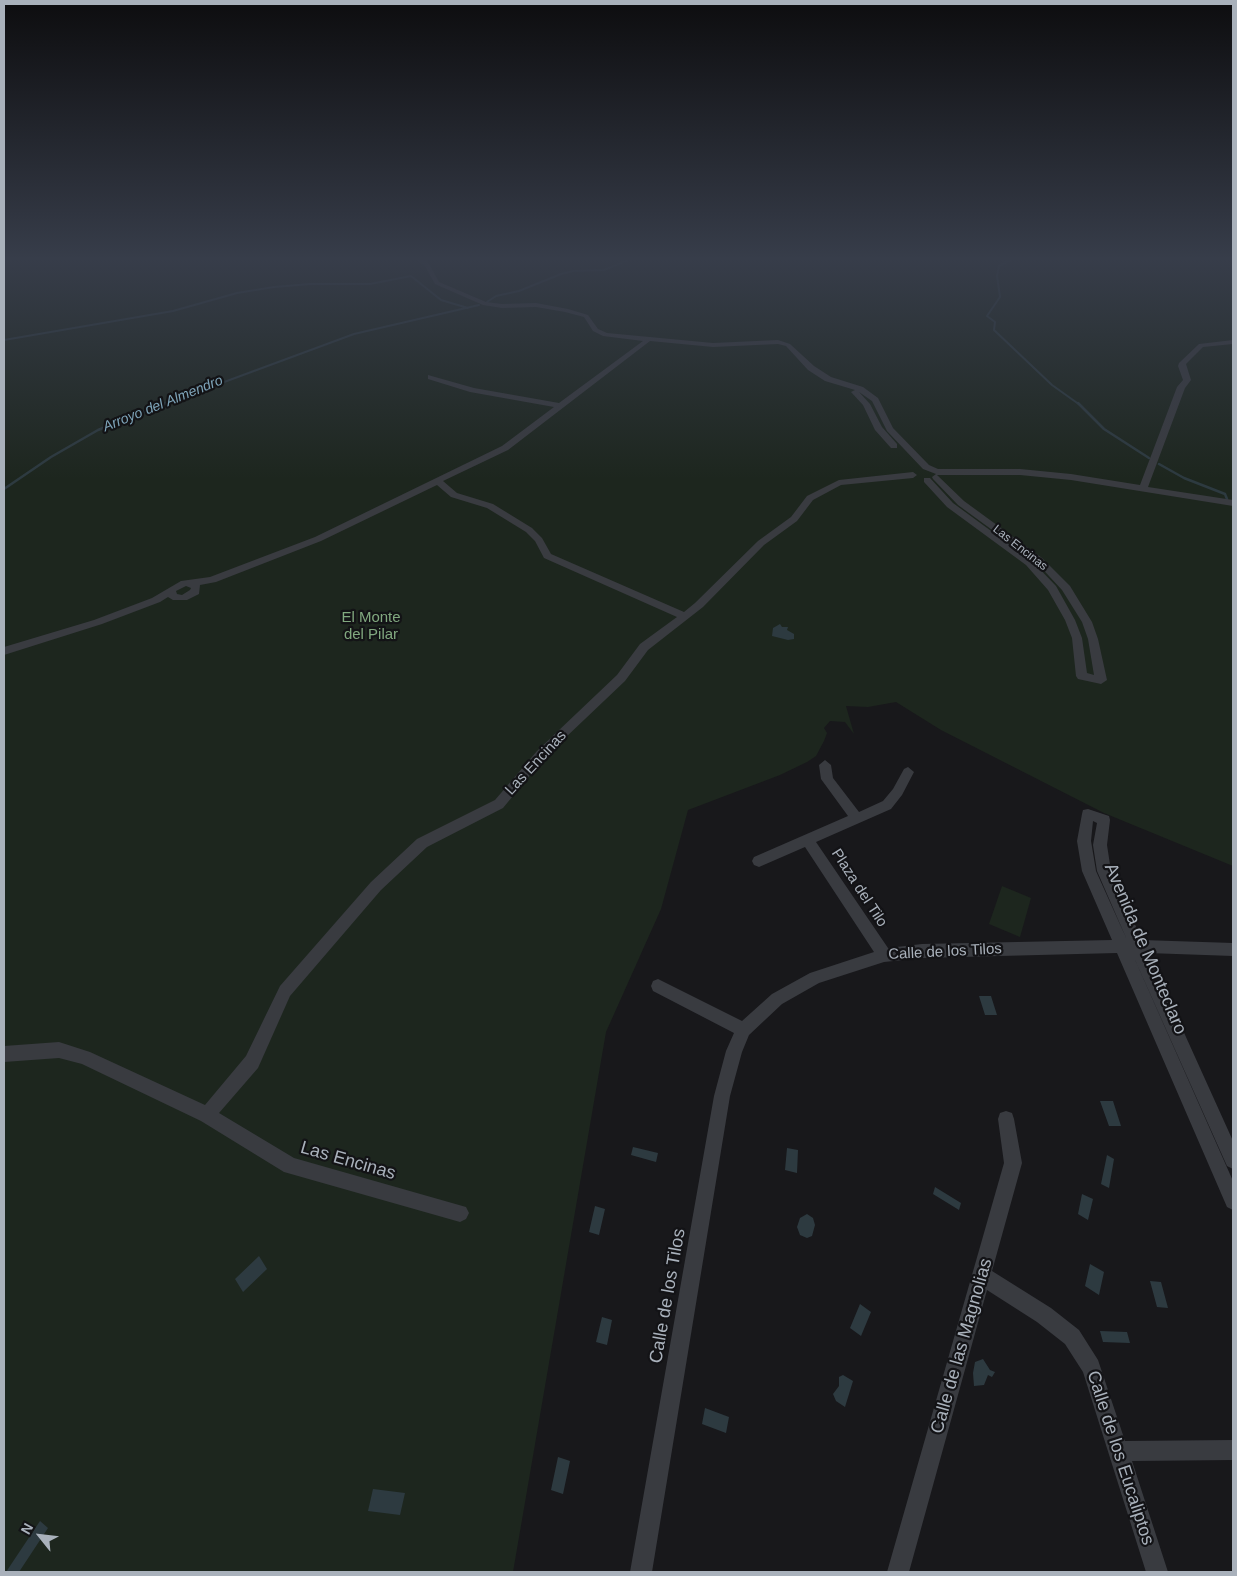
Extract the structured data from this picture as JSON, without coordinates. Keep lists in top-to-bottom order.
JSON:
{
  "streets": {
    "street": [
      "Las Encinas",
      "Plaza del Tilo",
      "Avenida de Monteclaro",
      "Calle de los Tilos",
      "Calle de las Magnolias",
      "Calle de los Eucaliptos"
    ]
  },
  "crossings": [
    ["Plaza del Tilo", "Calle de los Tilos"],
    ["Avenida de Monteclaro", "Calle de los Tilos"],
    ["Calle de las Magnolias", "Calle de los Eucaliptos"]
  ],
  "water": ["Arroyo del Almendro"],
  "parks": ["El Monte del Pilar"],
  "north": "top left"
}
